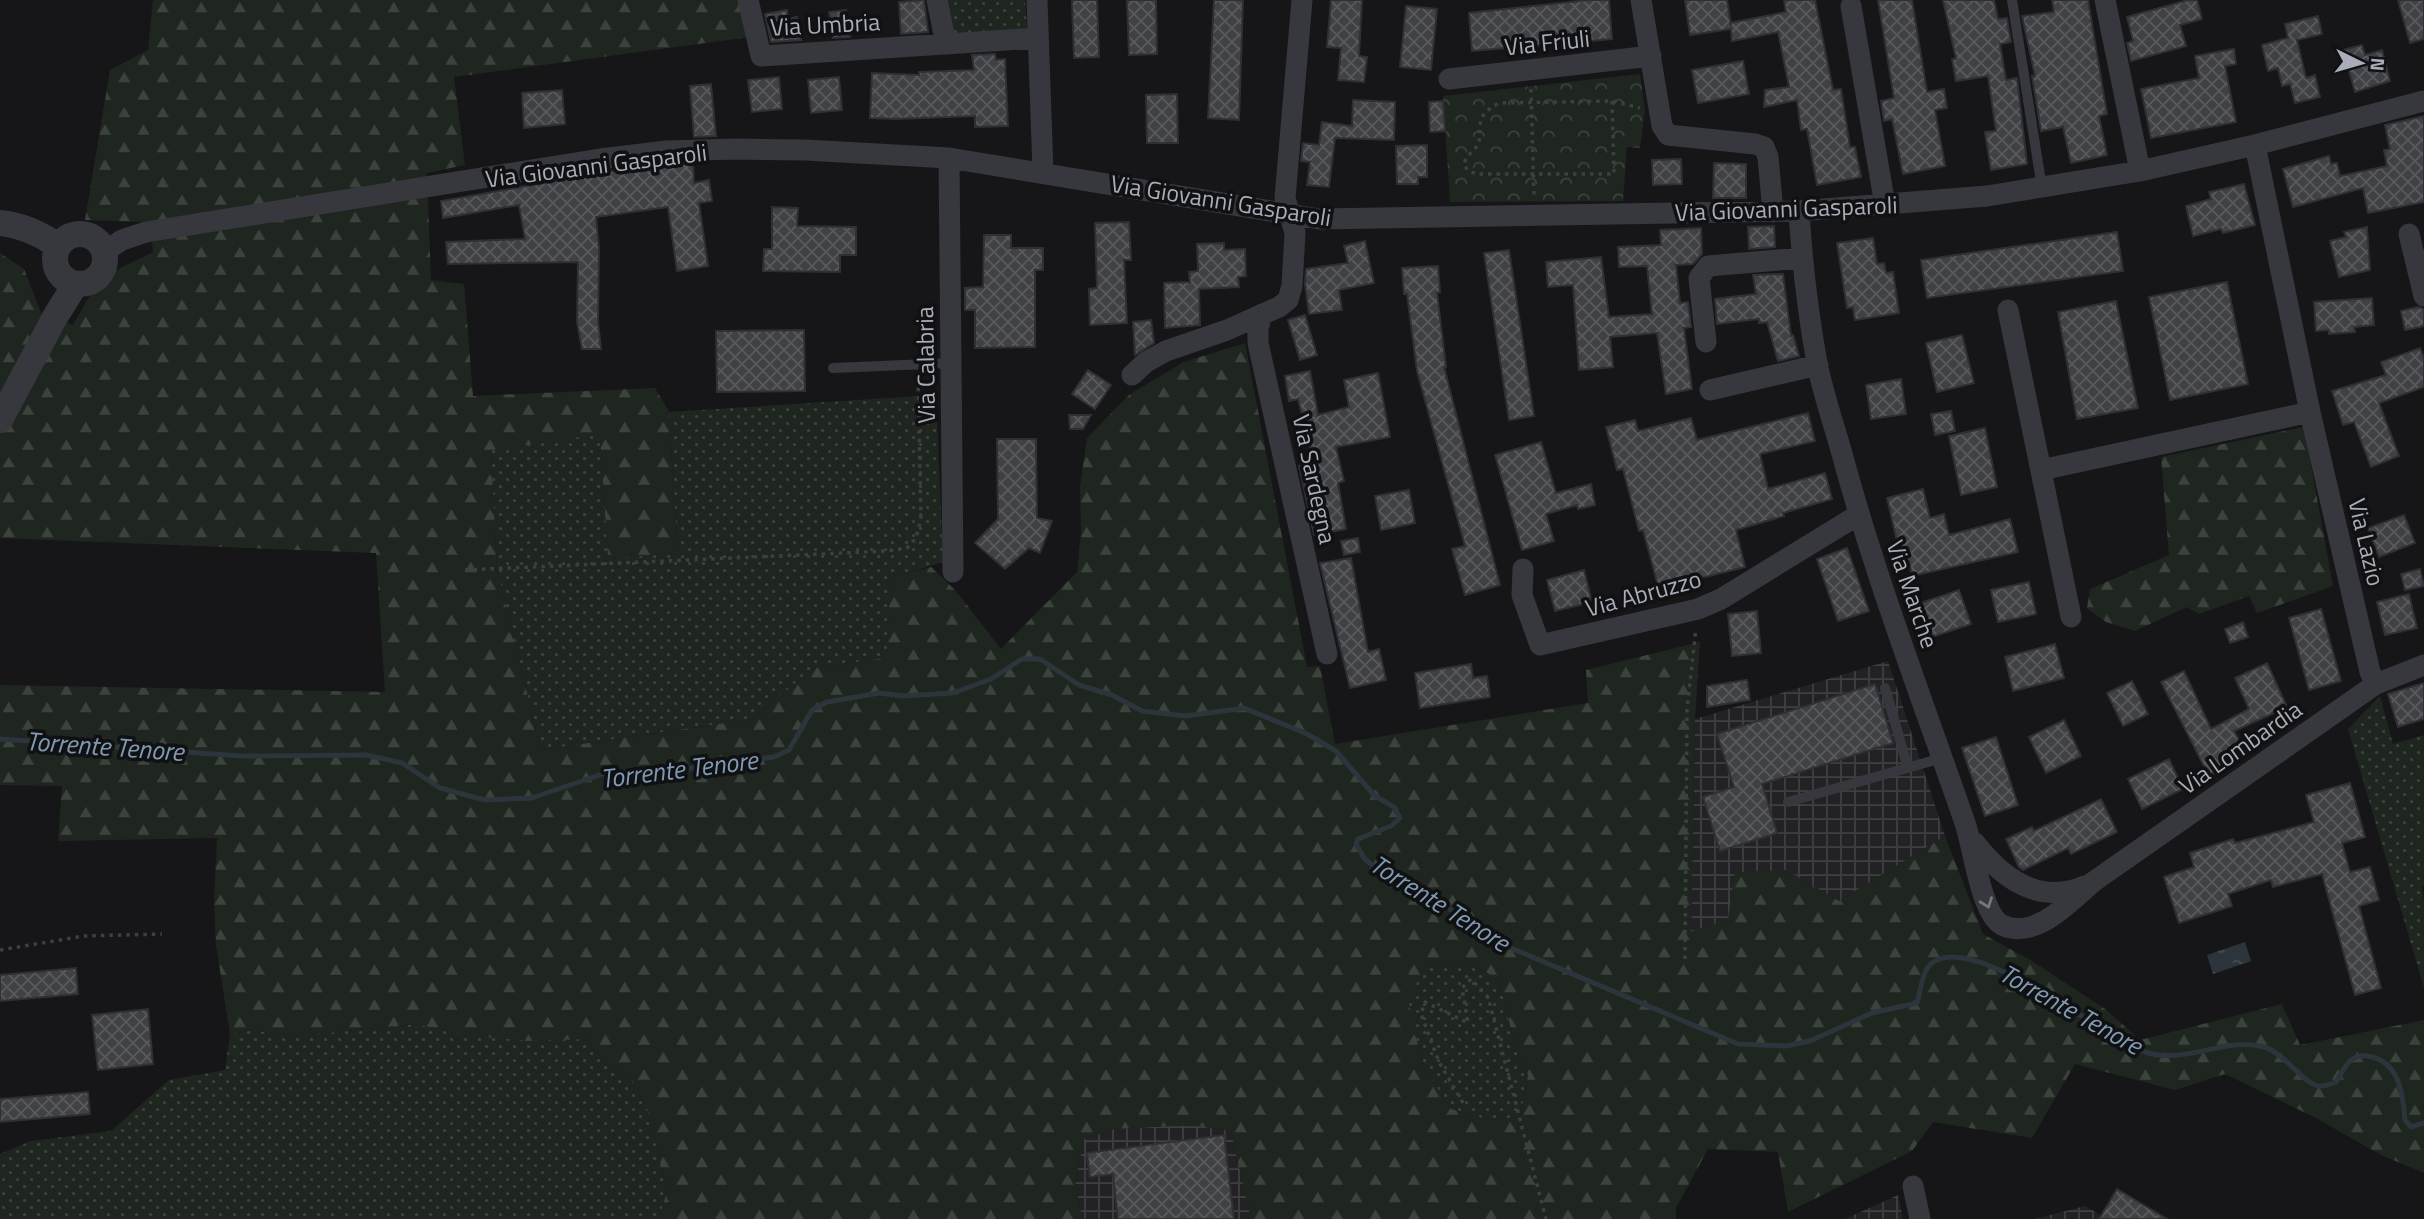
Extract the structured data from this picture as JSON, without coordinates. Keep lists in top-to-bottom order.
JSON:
{
  "streets": {
    "street": [
      "Via Umbria",
      "Via Friuli",
      "Via Giovanni Gasparoli",
      "Via Calabria",
      "Via Sardegna",
      "Via Lazio",
      "Via Abruzzo",
      "Via Marche",
      "Via Lombardia"
    ]
  },
  "crossings": [
    ["Via Giovanni Gasparoli", "Via Calabria"],
    ["Via Giovanni Gasparoli", "Via Lazio"],
    ["Via Giovanni Gasparoli", "Via Marche"],
    ["Via Lazio", "Via Lombardia"],
    ["Via Abruzzo", "Via Marche"],
    ["Via Marche", "Via Lombardia"]
  ],
  "water": ["Torrente Tenore"],
  "north": "right"
}
